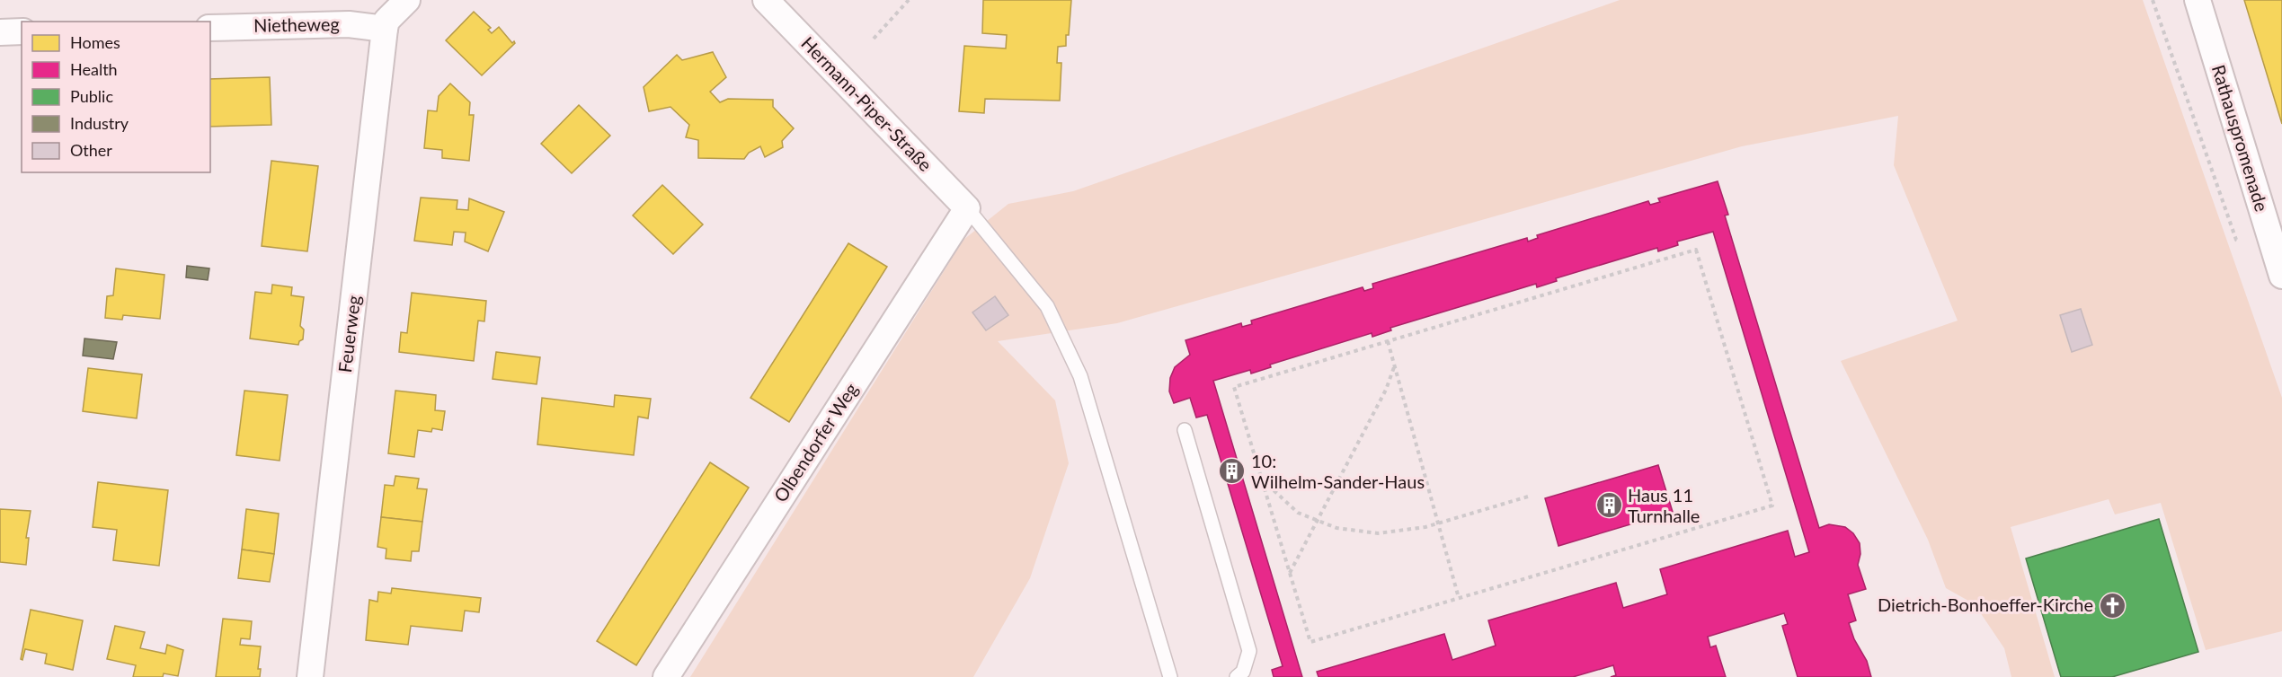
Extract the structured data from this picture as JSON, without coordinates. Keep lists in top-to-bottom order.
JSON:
{
  "streets": {
    "street": [
      "Nietheweg",
      "Hermann-Piper-Straße",
      "Rathauspromenade",
      "Feuerweg",
      "Olbendorfer Weg"
    ]
  },
  "crossings": [
    ["Nietheweg", "Feuerweg"],
    ["Hermann-Piper-Straße", "Olbendorfer Weg"]
  ],
  "places": {
    "building": ["10: Wilhelm-Sander-Haus", "Haus 11 Turnhalle"],
    "church": ["Dietrich-Bonhoeffer-Kirche"]
  },
  "legend": [
    "Homes",
    "Health",
    "Public",
    "Industry",
    "Other"
  ]
}
